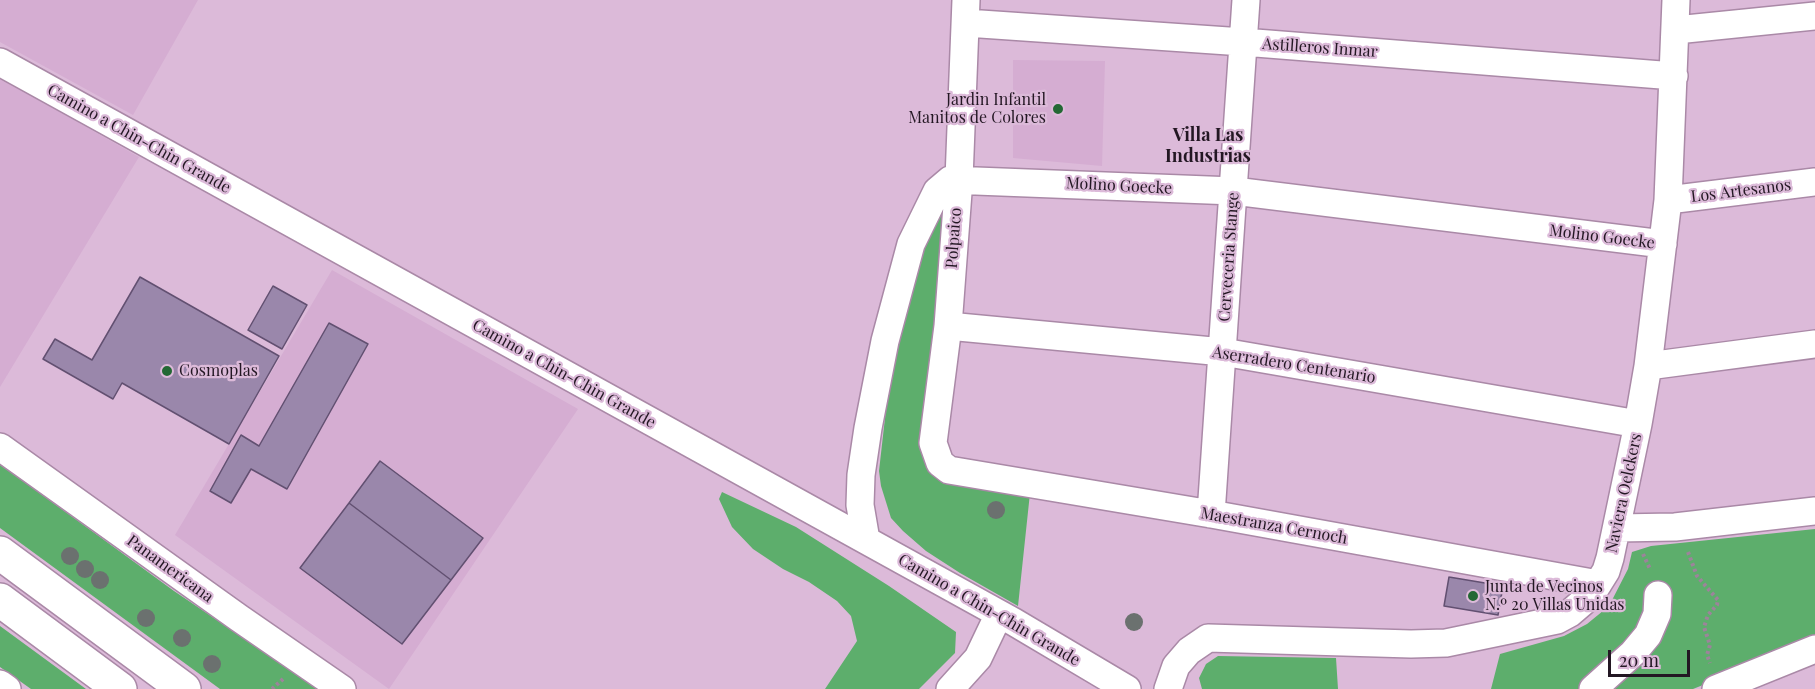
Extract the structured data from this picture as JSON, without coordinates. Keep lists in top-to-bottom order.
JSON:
{
  "streets": {
    "street": [
      "Astilleros Inmar",
      "Camino a Chin-Chin Grande",
      "Molino Goecke",
      "Los Artesanos",
      "Polpaico",
      "Cerveceria Stange",
      "Aserradero Centenario",
      "Naviera Oelckers",
      "Maestranza Cernoch",
      "Panamericana"
    ]
  },
  "crossings": [
    ["Astilleros Inmar", "Polpaico"],
    ["Astilleros Inmar", "Cerveceria Stange"],
    ["Astilleros Inmar", "Naviera Oelckers"],
    ["Molino Goecke", "Polpaico"],
    ["Molino Goecke", "Cerveceria Stange"],
    ["Molino Goecke", "Naviera Oelckers"],
    ["Los Artesanos", "Naviera Oelckers"],
    ["Polpaico", "Aserradero Centenario"],
    ["Polpaico", "Maestranza Cernoch"],
    ["Cerveceria Stange", "Aserradero Centenario"],
    ["Cerveceria Stange", "Maestranza Cernoch"],
    ["Aserradero Centenario", "Naviera Oelckers"],
    ["Naviera Oelckers", "Maestranza Cernoch"]
  ],
  "districts": ["Villa Las Industrias"],
  "places": ["Jardin Infantil Manitos de Colores", "Cosmoplas", "Junta de Vecinos N.º 20 Villas Unidas"],
  "scale_bar": "20 m"
}
